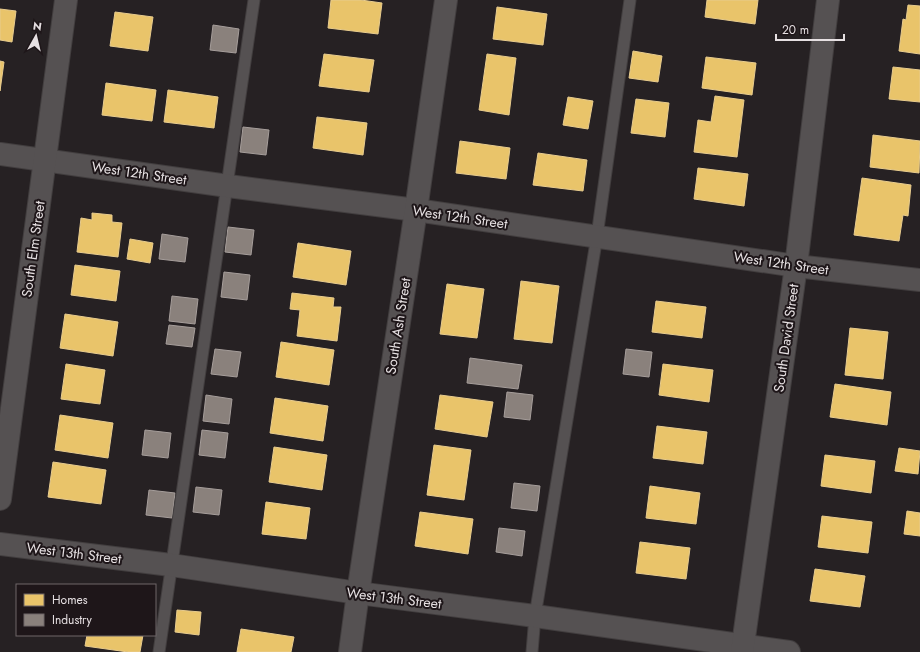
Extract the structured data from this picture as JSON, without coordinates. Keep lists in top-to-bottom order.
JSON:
{
  "streets": {
    "street": [
      "West 12th Street",
      "South Elm Street",
      "South Ash Street",
      "South David Street",
      "West 13th Street"
    ]
  },
  "crossings": [
    ["West 12th Street", "South Elm Street"],
    ["West 12th Street", "South Ash Street"],
    ["West 12th Street", "South David Street"],
    ["South Ash Street", "West 13th Street"],
    ["South David Street", "West 13th Street"]
  ],
  "legend": ["Homes", "Industry"],
  "scale_bar": "20 m",
  "north": "top"
}
